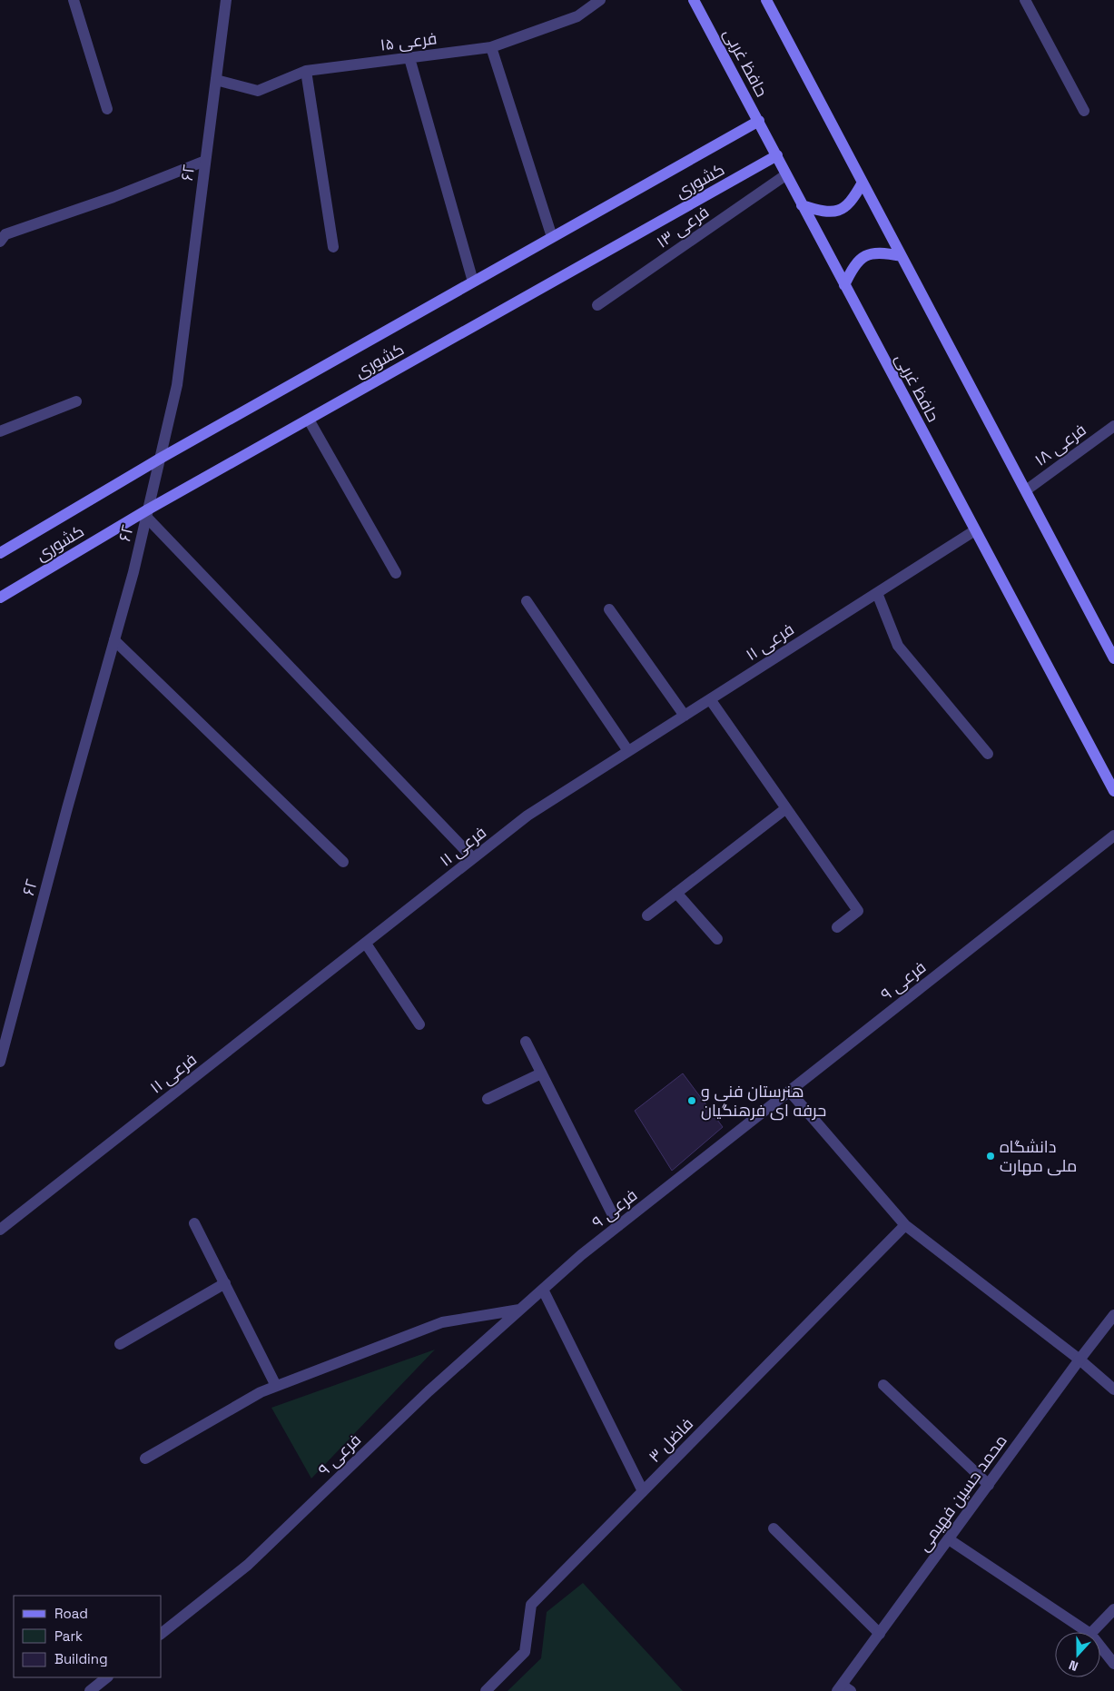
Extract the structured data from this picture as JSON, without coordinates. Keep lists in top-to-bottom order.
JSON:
{
  "streets": {
    "main road": ["حافظ غربی", "کشوری"],
    "street": [
      "فرعی ۱۵",
      "۶۲",
      "فرعی ۱۳",
      "فرعی ۱۸",
      "فرعی ۱۱",
      "فرعی ۹",
      "فاضل ۳",
      "محمد حسین فهیمی"
    ]
  },
  "crossings": [
    ["فرعی ۱۵", "۶۲"],
    ["حافظ غربی", "کشوری"],
    ["حافظ غربی", "فرعی ۱۳"],
    ["حافظ غربی", "فرعی ۱۱"],
    ["۶۲", "کشوری"]
  ],
  "places": ["هنرستان فنی و حرفه ای فرهنگیان", "دانشگاه ملی مهارت"],
  "legend": ["Road", "Park", "Building"],
  "north": "bottom"
}
